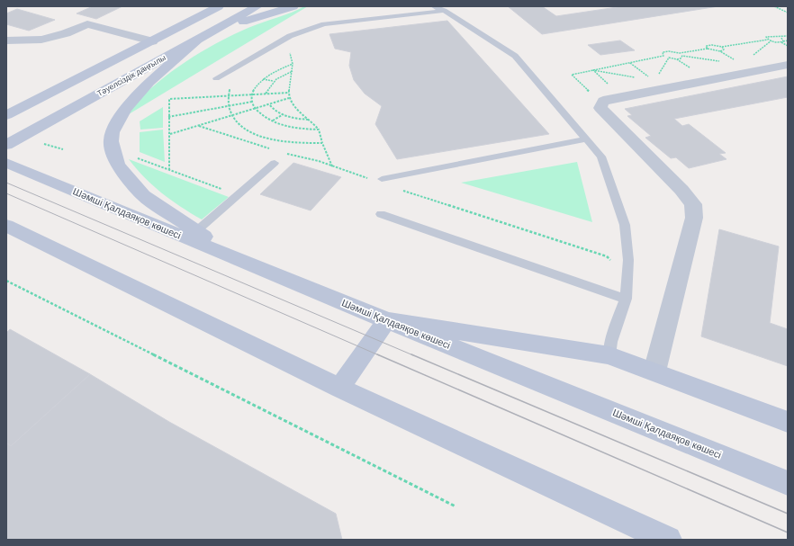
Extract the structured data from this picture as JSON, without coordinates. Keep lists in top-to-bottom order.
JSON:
{
  "streets": {
    "main road": ["Тәуелсіздік даңғылы", "Шәмші Қалдаяқов көшесі"]
  }
}
